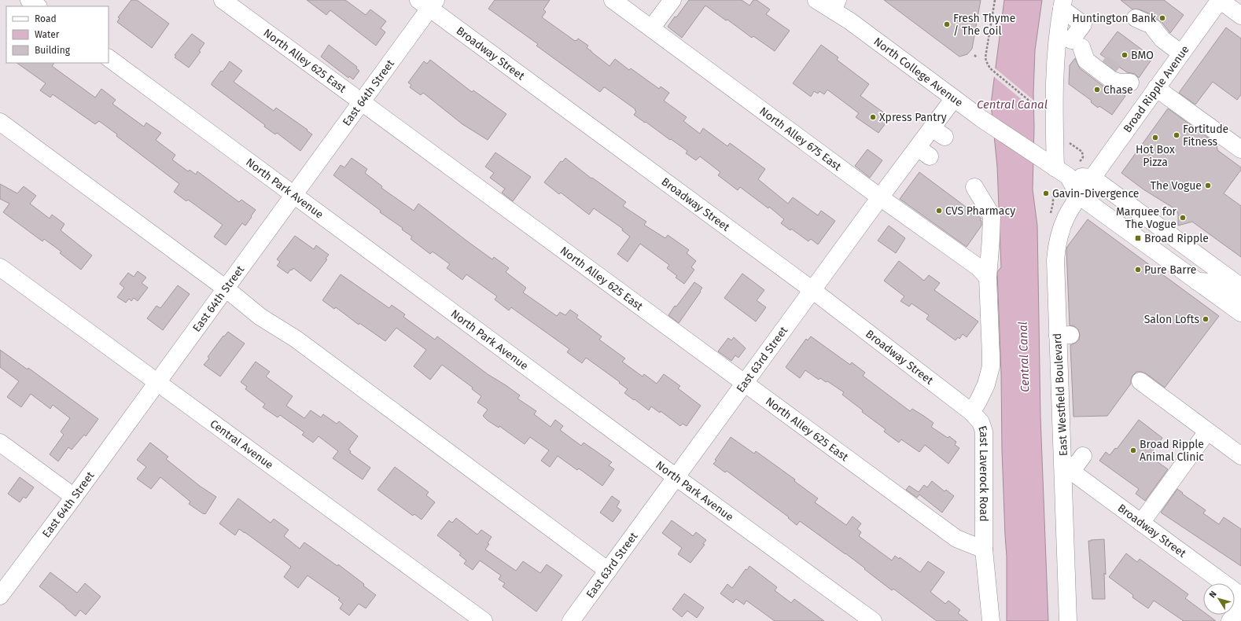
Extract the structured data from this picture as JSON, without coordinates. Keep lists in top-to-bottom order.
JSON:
{
  "streets": {
    "street": [
      "Broadway Street",
      "North Alley 625 East",
      "North College Avenue",
      "Broad Ripple Avenue",
      "East 64th Street",
      "North Alley 675 East",
      "North Park Avenue",
      "East 63rd Street",
      "East Westfield Boulevard",
      "Central Avenue",
      "East Laverock Road"
    ]
  },
  "crossings": [
    ["Broadway Street", "East 64th Street"],
    ["Broadway Street", "East 63rd Street"],
    ["Broadway Street", "East Westfield Boulevard"],
    ["Broadway Street", "East Laverock Road"],
    ["North Alley 625 East", "East 64th Street"],
    ["North Alley 625 East", "East 63rd Street"],
    ["North Alley 625 East", "East Laverock Road"],
    ["North College Avenue", "East 63rd Street"],
    ["North College Avenue", "East Westfield Boulevard"],
    ["Broad Ripple Avenue", "East Westfield Boulevard"],
    ["East 64th Street", "North Park Avenue"],
    ["East 64th Street", "Central Avenue"],
    ["North Alley 675 East", "East 63rd Street"],
    ["North Alley 675 East", "East Laverock Road"],
    ["North Park Avenue", "East 63rd Street"]
  ],
  "water": ["Central Canal"],
  "places": {
    "other": [
      "Huntington Bank",
      "Fresh Thyme / The Coil",
      "BMO",
      "Chase",
      "Xpress Pantry",
      "Fortitude Fitness",
      "Hot Box Pizza",
      "The Vogue",
      "Gavin-Divergence",
      "CVS Pharmacy",
      "Marquee for The Vogue",
      "Pure Barre",
      "Salon Lofts",
      "Broad Ripple Animal Clinic"
    ],
    "transit": ["Broad Ripple"]
  },
  "legend": ["Road", "Water", "Building"],
  "north": "top left"
}
